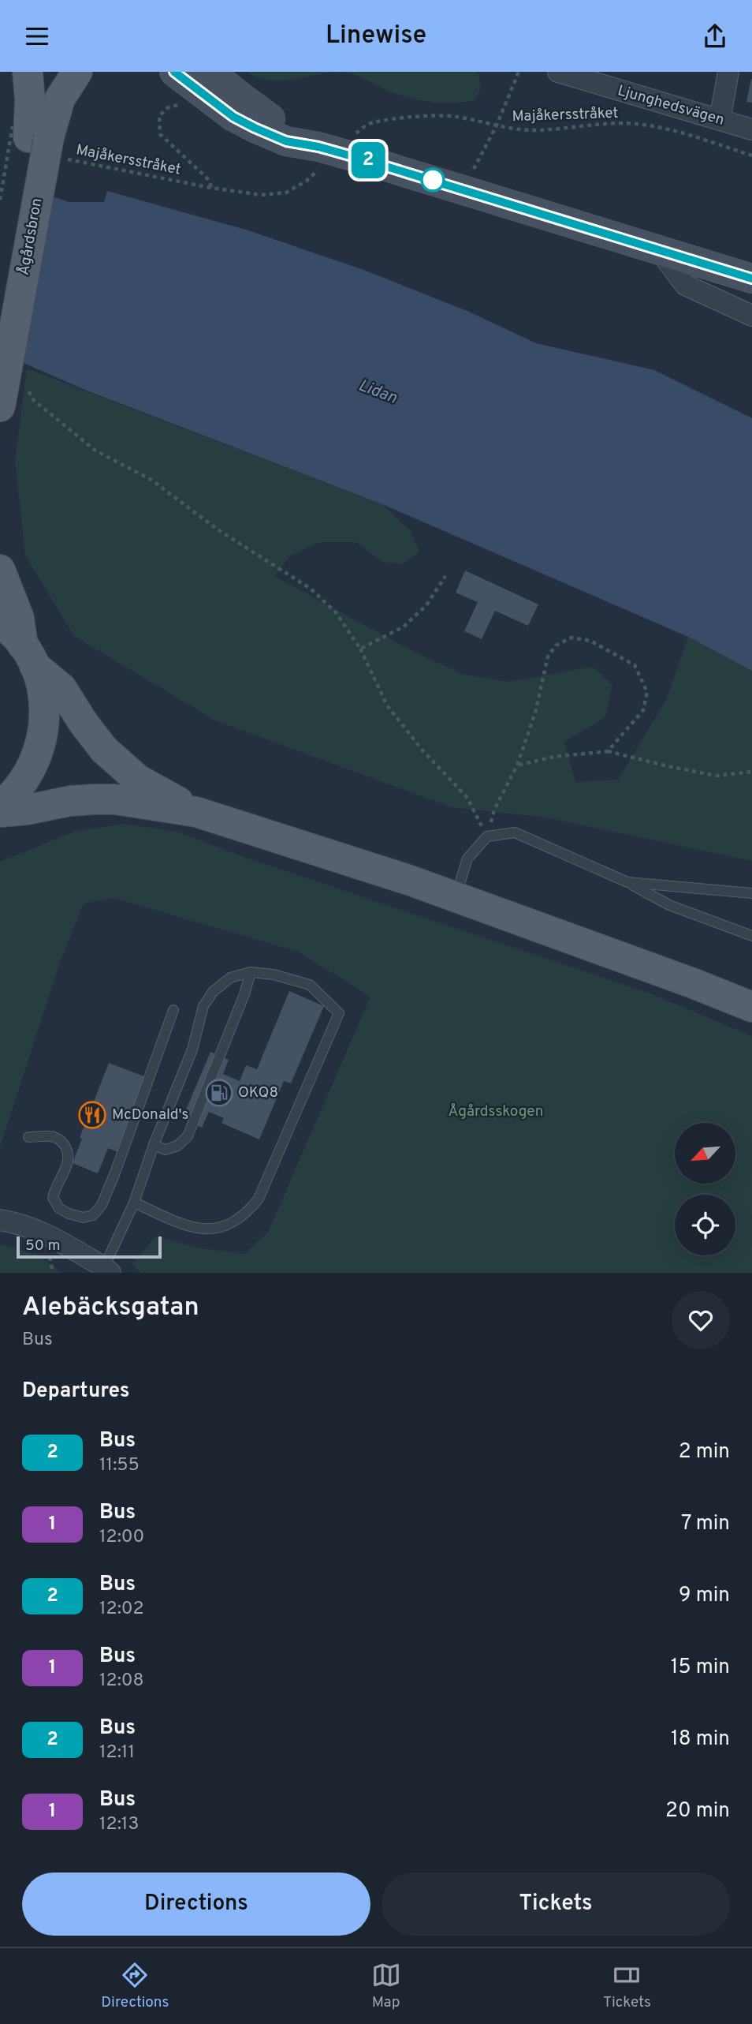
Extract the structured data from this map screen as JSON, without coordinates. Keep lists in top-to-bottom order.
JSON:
{
  "streets": {
    "main road": ["Ågårdsbron"],
    "street": ["Ljunghedsvägen"],
    "path": ["Majåkersstråket"]
  },
  "crossings": [
    ["Majåkersstråket", "Ågårdsbron"]
  ],
  "water": ["Lidan"],
  "parks": ["Ågårdsskogen"],
  "places": {
    "fuel station": ["OKQ8"],
    "restaurant": ["McDonald's"]
  },
  "lines": ["bus line 2"],
  "scale_bar": "50 m",
  "north": "bottom left",
  "page": {
    "header": "Linewise",
    "on_map": "2",
    "scale": "50 m",
    "heading": [
      ["Alebäcksgatan", "Bus"],
      "Departures"
    ],
    "list": [
      {
        "mark": "2",
        "name": "Bus",
        "note": "11:55",
        "value": "2 min"
      },
      {
        "mark": "1",
        "name": "Bus",
        "note": "12:00",
        "value": "7 min"
      },
      {
        "mark": "2",
        "name": "Bus",
        "note": "12:02",
        "value": "9 min"
      },
      {
        "mark": "1",
        "name": "Bus",
        "note": "12:08",
        "value": "15 min"
      },
      {
        "mark": "2",
        "name": "Bus",
        "note": "12:11",
        "value": "18 min"
      },
      {
        "mark": "1",
        "name": "Bus",
        "note": "12:13",
        "value": "20 min"
      }
    ],
    "buttons": ["Directions", "Tickets"],
    "tabs": ["Directions", "Map", "Tickets"]
  }
}
